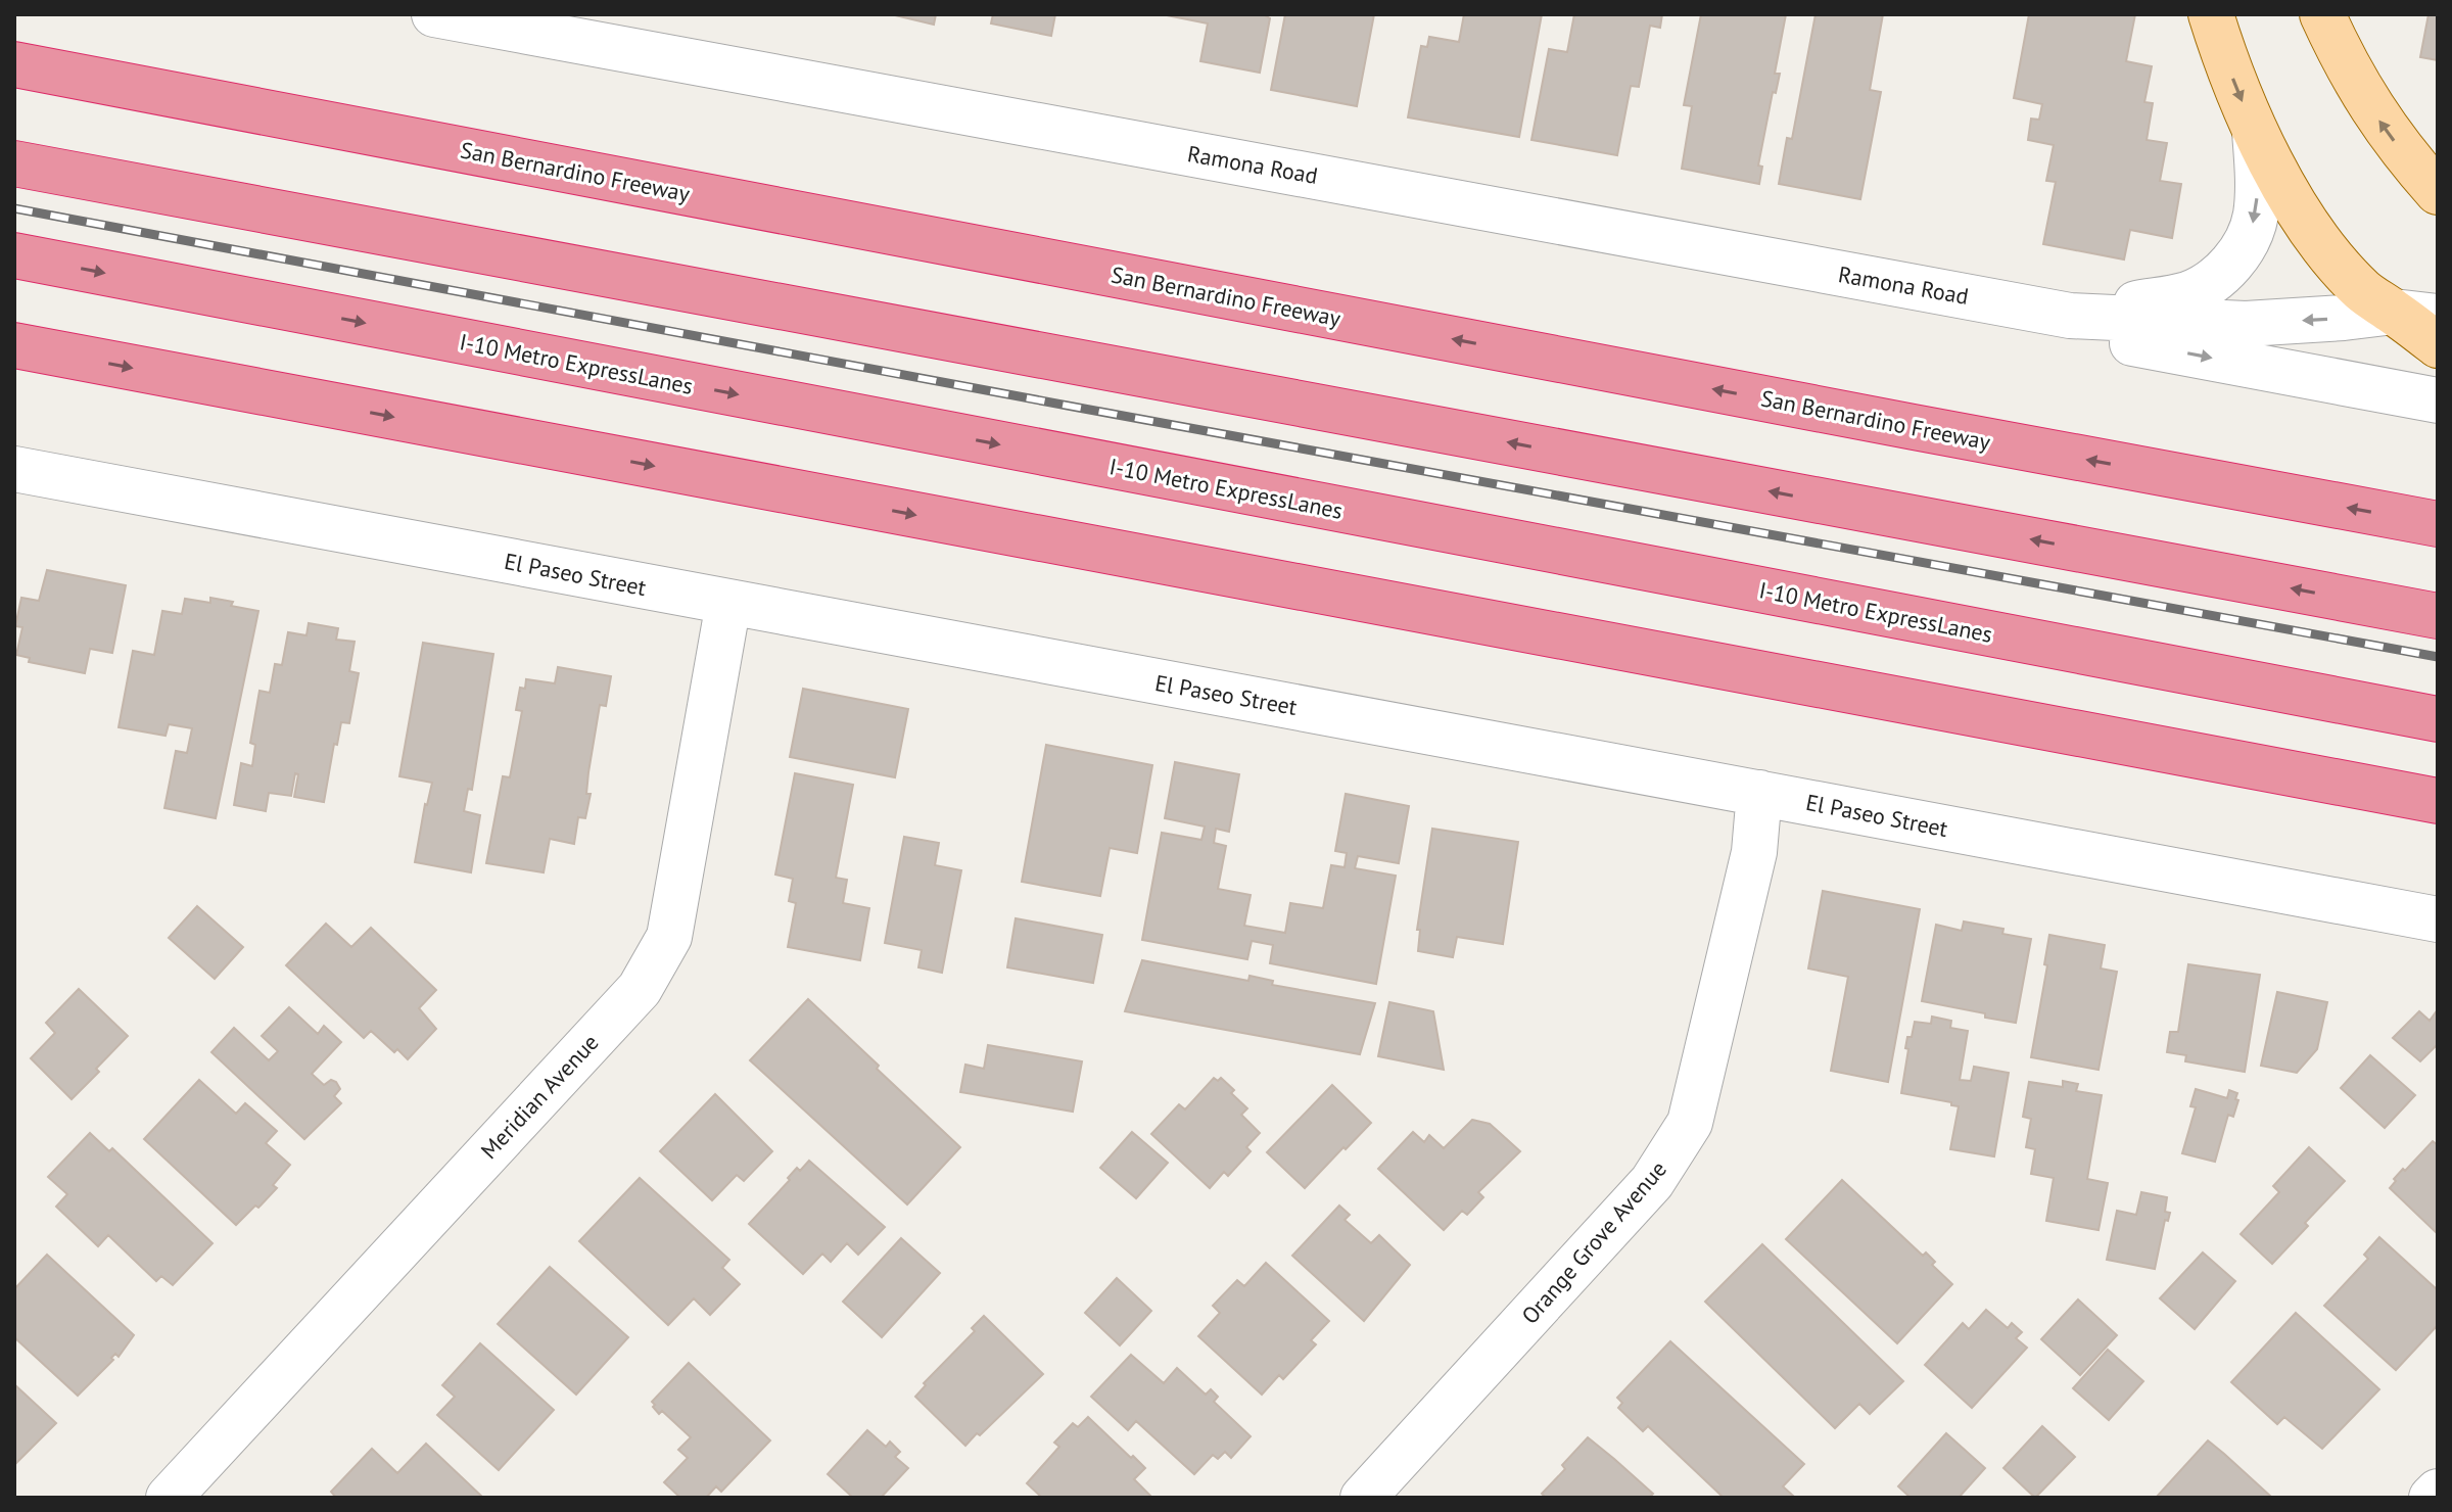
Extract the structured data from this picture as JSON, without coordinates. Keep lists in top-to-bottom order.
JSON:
{
  "streets": {
    "highway": ["San Bernardino Freeway", "I-10 Metro ExpressLanes"],
    "street": [
      "Ramona Road",
      "El Paseo Street",
      "Meridian Avenue",
      "Orange Grove Avenue"
    ]
  },
  "crossings": [
    ["El Paseo Street", "Meridian Avenue"],
    ["El Paseo Street", "Orange Grove Avenue"]
  ]
}
